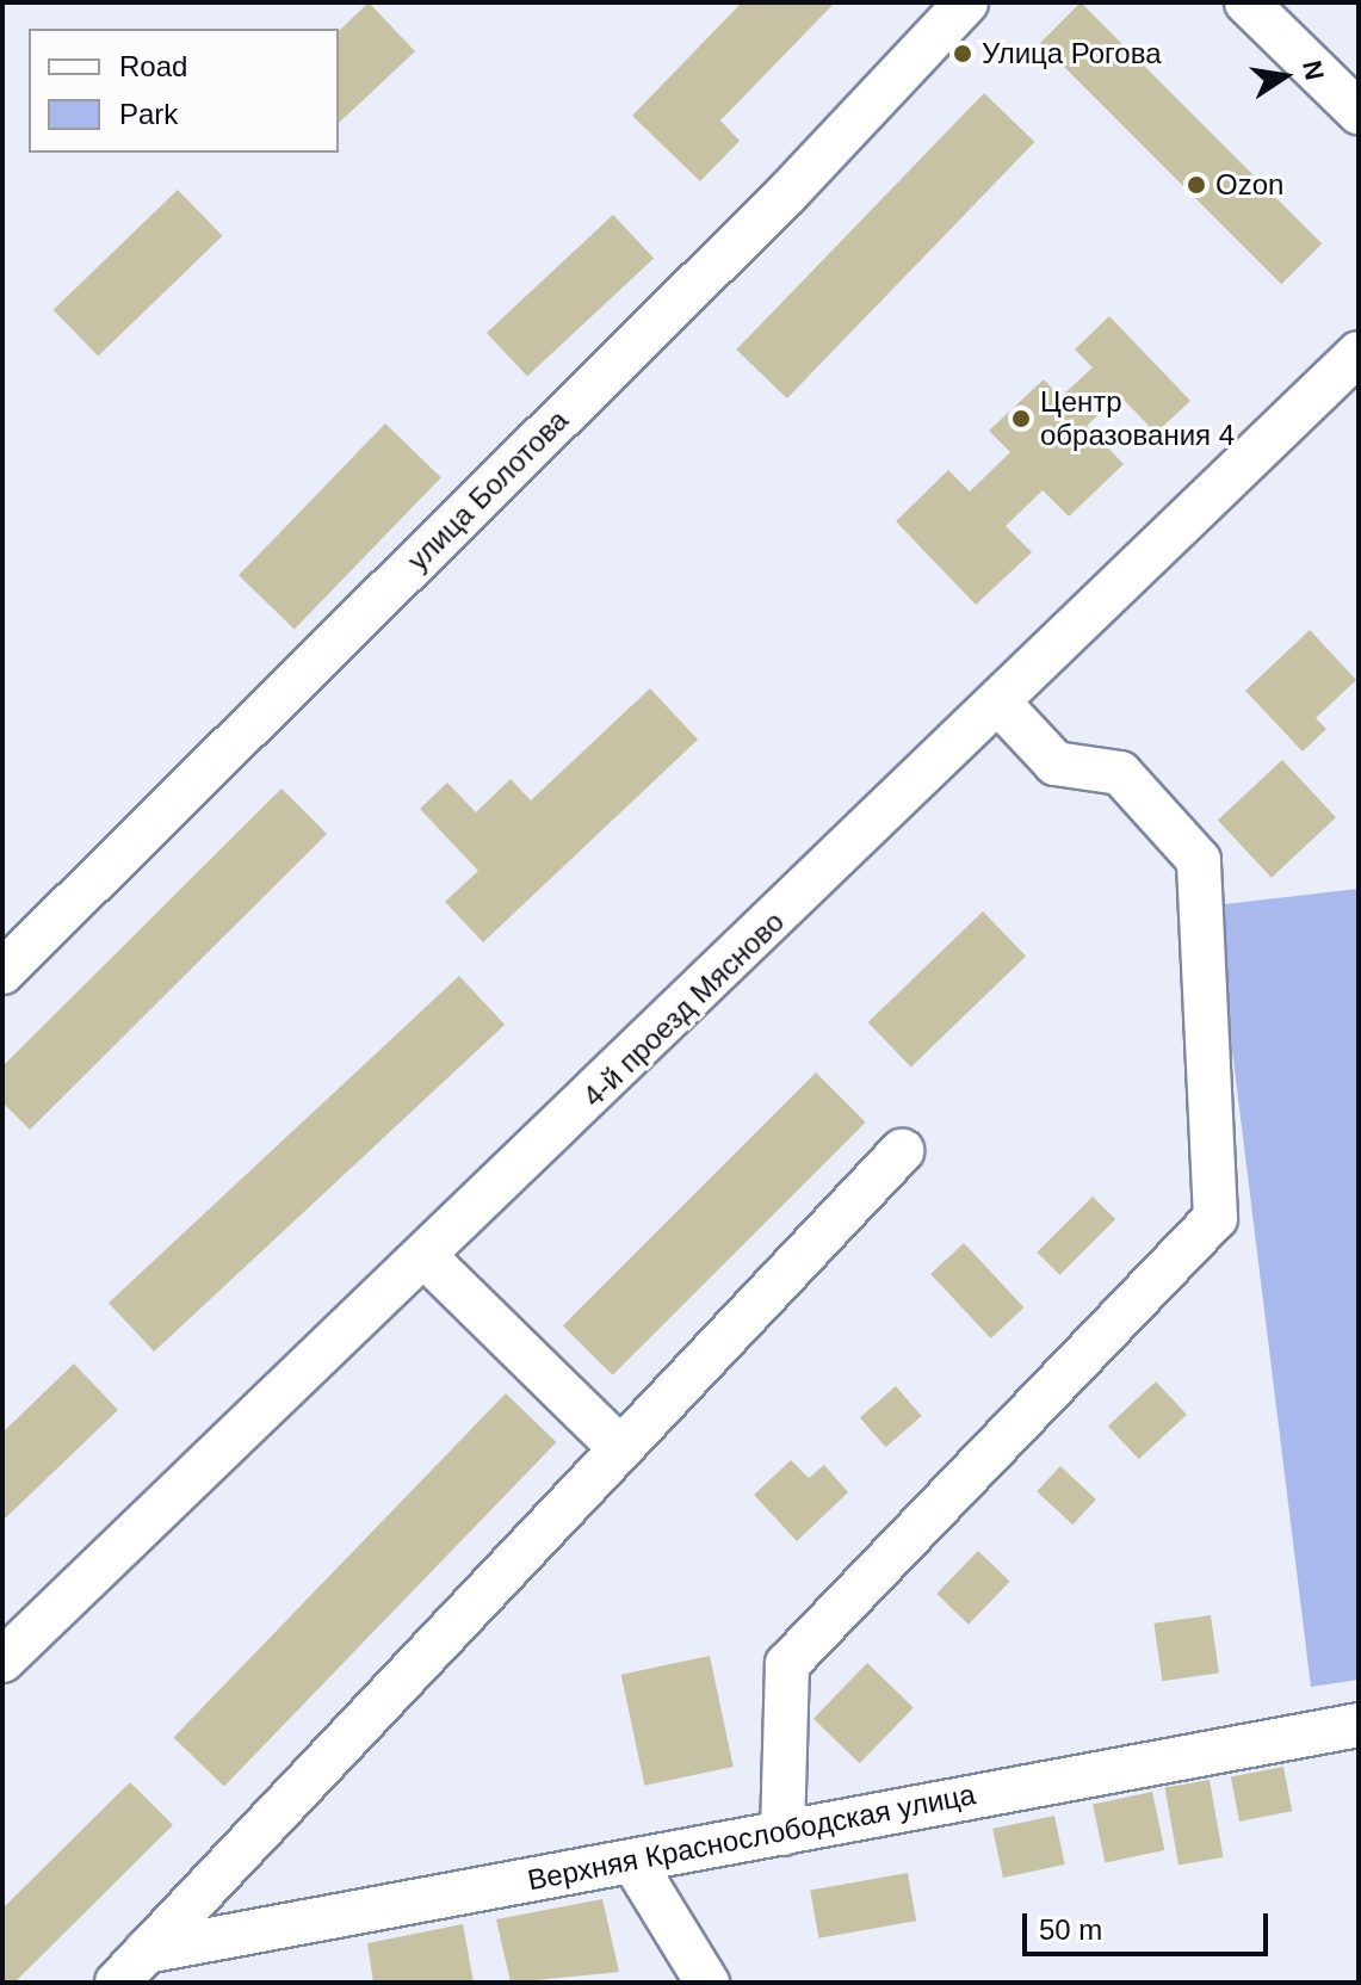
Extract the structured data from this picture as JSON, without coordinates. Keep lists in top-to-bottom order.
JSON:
{
  "streets": {
    "street": ["улица Болотова", "4-й проезд Мясново", "Верхняя Краснослободская улица"]
  },
  "places": ["Улица Рогова", "Ozon", "Центр образования 4"],
  "legend": ["Road", "Park"],
  "scale_bar": "50 m",
  "north": "right"
}
